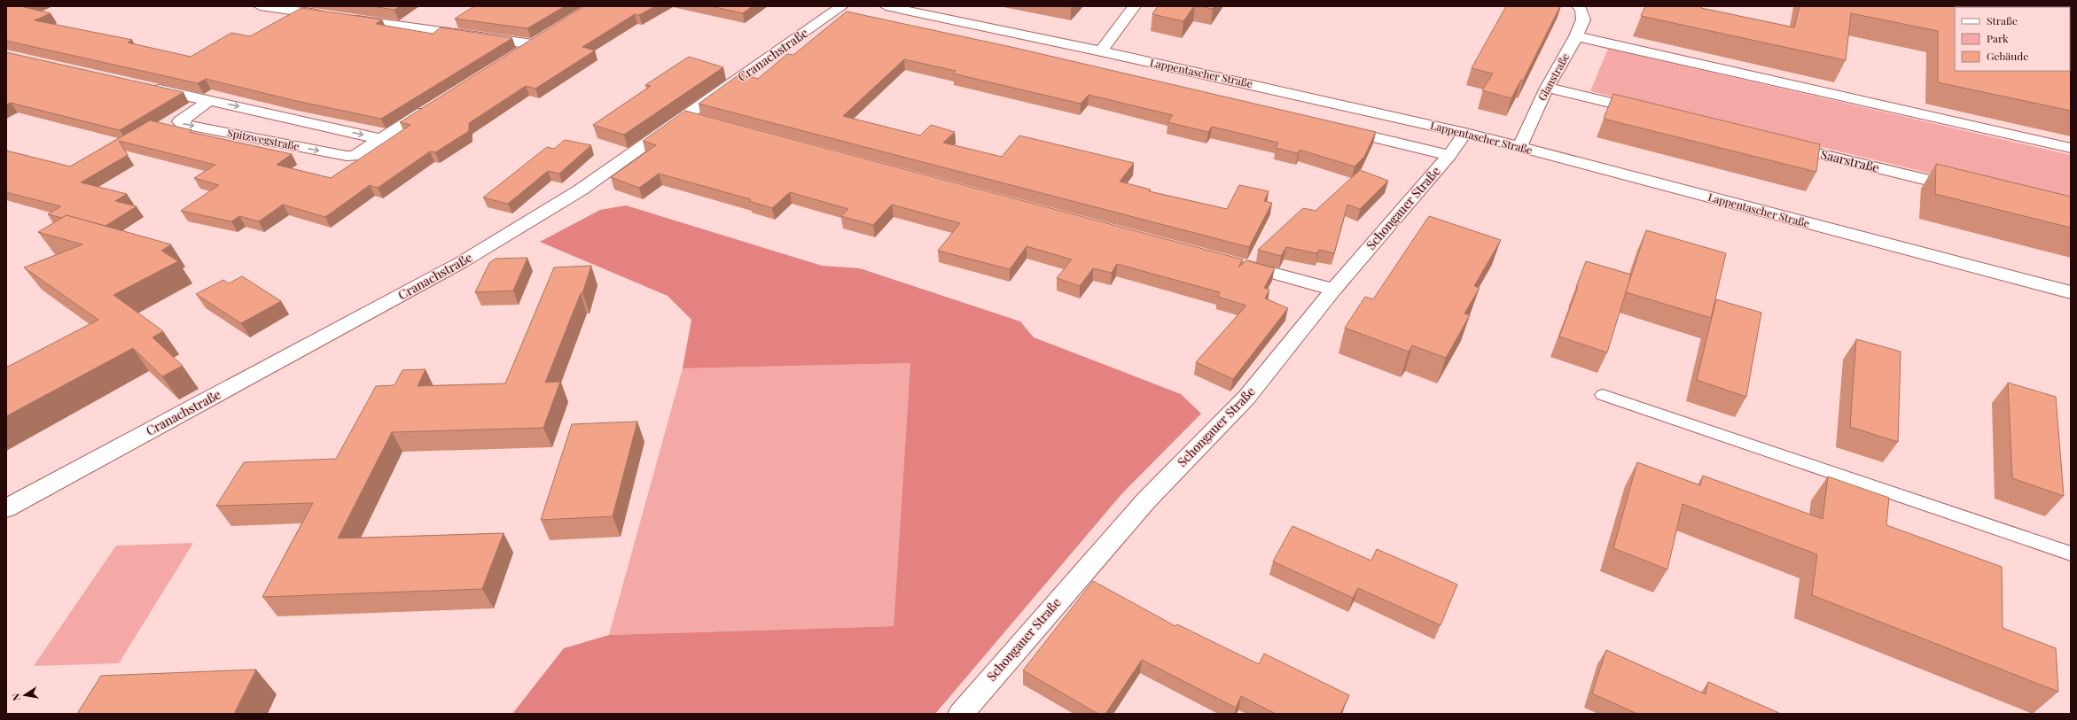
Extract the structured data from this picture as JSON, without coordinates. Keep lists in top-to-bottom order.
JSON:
{
  "streets": {
    "street": [
      "Cranachstraße",
      "Lappentascher Straße",
      "Glanstraße",
      "Spitzwegstraße",
      "Saarstraße",
      "Schongauer Straße"
    ]
  },
  "crossings": [
    ["Lappentascher Straße", "Glanstraße"],
    ["Lappentascher Straße", "Schongauer Straße"]
  ],
  "legend": ["Straße", "Park", "Gebäude"],
  "north": "left"
}
